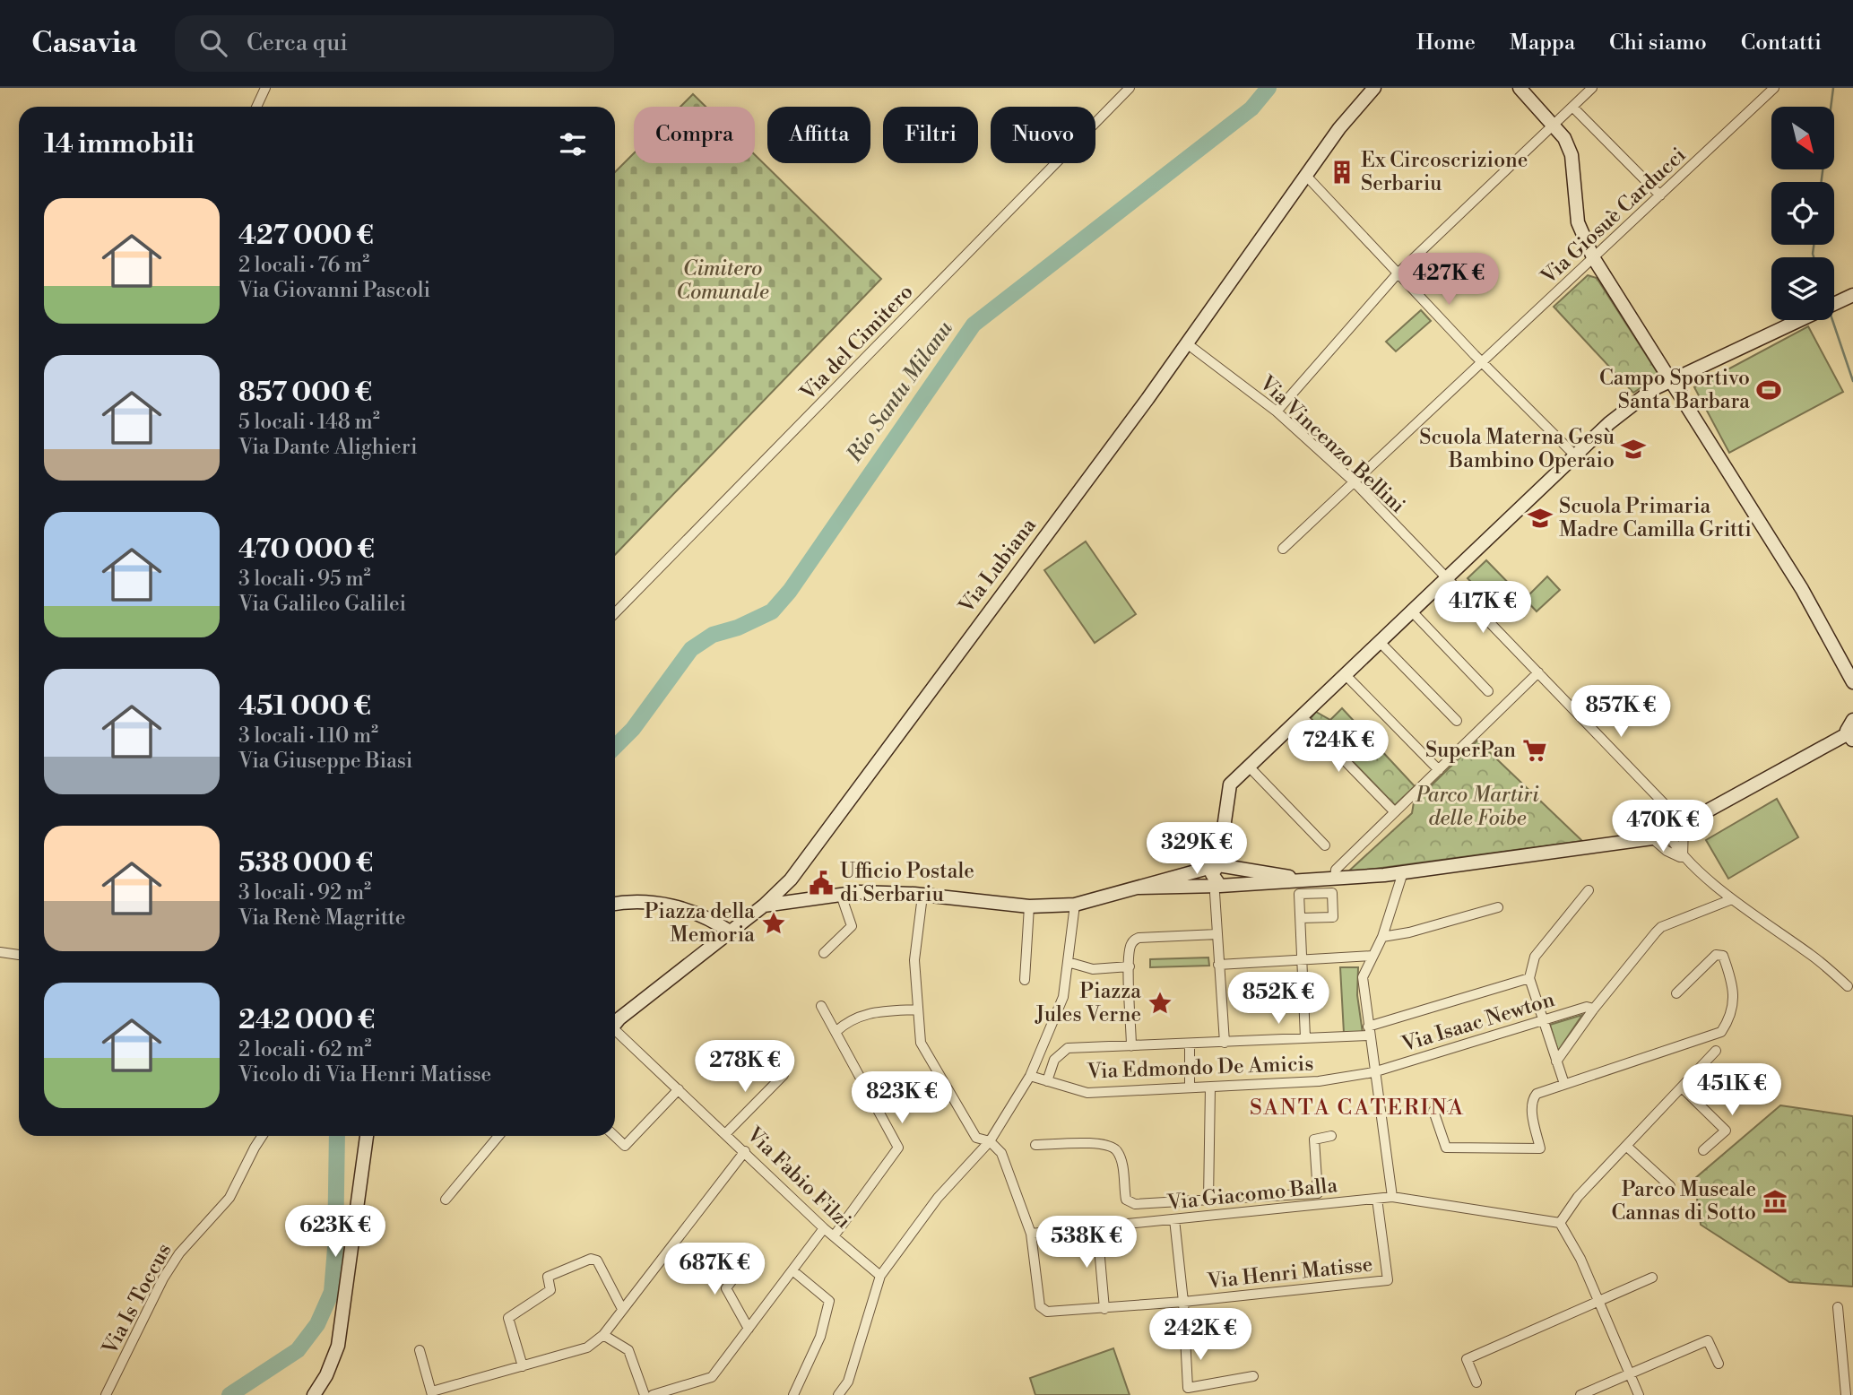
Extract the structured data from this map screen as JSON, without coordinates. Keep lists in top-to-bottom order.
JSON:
{
  "streets": {
    "street": [
      "Via Giosuè Carducci",
      "Via del Cimitero",
      "Via Vincenzo Bellini",
      "Via Lubiana",
      "Via Isaac Newton",
      "Via Edmondo De Amicis",
      "Via Fabio Filzi",
      "Via Giacomo Balla",
      "Via Henri Matisse",
      "Via Is Toccus"
    ]
  },
  "crossings": [
    ["Via Giosuè Carducci", "Via Vincenzo Bellini"],
    ["Via Vincenzo Bellini", "Via Lubiana"],
    ["Via Isaac Newton", "Via Edmondo De Amicis"],
    ["Via Giacomo Balla", "Via Henri Matisse"]
  ],
  "districts": ["SANTA CATERINA"],
  "water": ["Rio Santu Milanu"],
  "parks": ["Cimitero Comunale", "Parco Martiri delle Foibe"],
  "places": {
    "building": ["Ex Circoscrizione Serbariu"],
    "sports": ["Campo Sportivo Santa Barbara"],
    "school or university": ["Scuola Materna Gesù Bambino Operaio", "Scuola Primaria Madre Camilla Gritti"],
    "supermarket": ["SuperPan"],
    "public building": ["Ufficio Postale di Serbariu"],
    "place": ["Piazza della Memoria", "Piazza Jules Verne"],
    "museum": ["Parco Museale Cannas di Sotto"]
  },
  "north": "bottom right",
  "page": {
    "header": "Casavia",
    "search": "Cerca qui",
    "nav": [
      "Home",
      "Mappa",
      "Chi siamo",
      "Contatti"
    ],
    "chip": [
      "Compra",
      "Affitta",
      "Filtri",
      "Nuovo"
    ],
    "heading": "14 immobili",
    "list": [
      {
        "name": "427 000 €",
        "note": "2 locali · 76 m² · Via Giovanni Pascoli"
      },
      {
        "name": "857 000 €",
        "note": "5 locali · 148 m² · Via Dante Alighieri"
      },
      {
        "name": "470 000 €",
        "note": "3 locali · 95 m² · Via Galileo Galilei"
      },
      {
        "name": "451 000 €",
        "note": "3 locali · 110 m² · Via Giuseppe Biasi"
      },
      {
        "name": "538 000 €",
        "note": "3 locali · 92 m² · Via Renè Magritte"
      },
      {
        "name": "242 000 €",
        "note": "2 locali · 62 m² · Vicolo di Via Henri Matisse"
      }
    ],
    "price": [
      "427K €",
      "417K €",
      "857K €",
      "724K €",
      "470K €",
      "329K €",
      "852K €",
      "278K €",
      "451K €",
      "823K €",
      "623K €",
      "538K €",
      "687K €",
      "242K €"
    ]
  }
}
